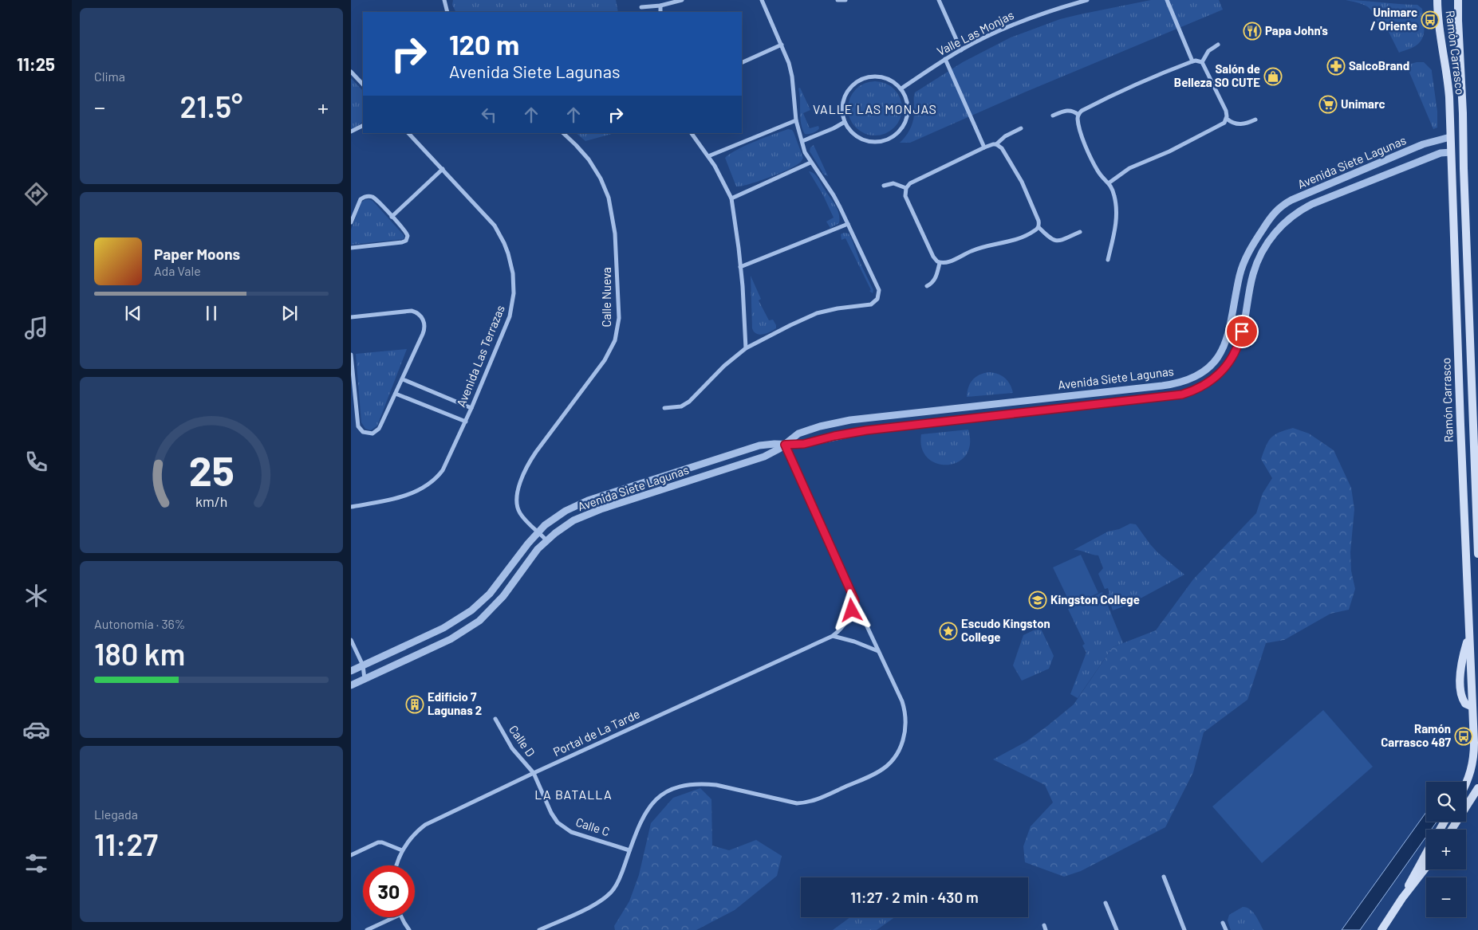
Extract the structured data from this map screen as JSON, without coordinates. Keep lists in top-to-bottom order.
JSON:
{
  "streets": {
    "main road": ["Ramón Carrasco"],
    "street": [
      "Valle Las Monjas",
      "Avenida Siete Lagunas",
      "Calle Nueva",
      "Avenida Las Terrazas",
      "Portal de La Tarde",
      "Calle D",
      "Calle C"
    ]
  },
  "crossings": [
    ["Ramón Carrasco", "Avenida Siete Lagunas"],
    ["Avenida Siete Lagunas", "Calle Nueva"],
    ["Portal de La Tarde", "Calle D"],
    ["Portal de La Tarde", "Calle C"],
    ["Calle D", "Calle C"]
  ],
  "districts": ["VALLE LAS MONJAS", "LA BATALLA"],
  "places": {
    "bus stop": ["Unimarc / Oriente", "Ramón Carrasco 487"],
    "restaurant": ["Papa John's"],
    "pharmacy": ["SalcoBrand"],
    "shop": ["Salón de Belleza SO CUTE"],
    "supermarket": ["Unimarc"],
    "school or university": ["Kingston College"],
    "place": ["Escudo Kingston College"],
    "building": ["Edificio 7 Lagunas 2"]
  },
  "page": {
    "tabs": "11:25",
    "tile": [
      "Clima",
      ["Autonomía · 36%", "180 km"],
      ["Llegada", "11:27"]
    ],
    "turn": ["120 m", "Avenida Siete Lagunas"],
    "heat": ["−", "21.5°", "+"],
    "song": ["Paper Moons", "Ada Vale"],
    "map_buttons": ["+", "−"],
    "limit": "30",
    "trip": "11:27 · 2 min · 430 m",
    "gauge": ["25", "km/h"]
  }
}
